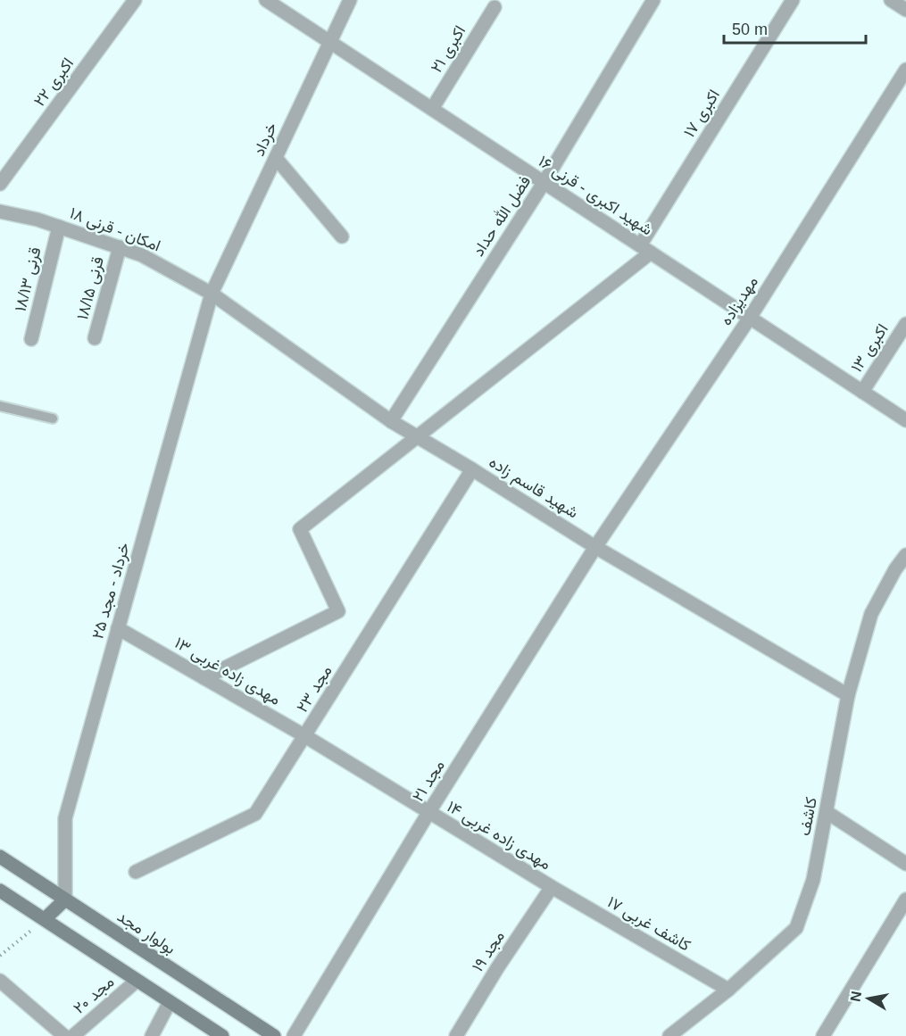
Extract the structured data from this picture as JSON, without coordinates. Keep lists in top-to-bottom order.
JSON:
{
  "streets": {
    "main road": ["بولوار مجد"],
    "street": [
      "اکبری ۲۱",
      "اکبری ۲۲",
      "اکبری ۱۷",
      "خرداد",
      "شهید اکبری - قرنی ۱۶",
      "فضل الله حداد",
      "امکان - قرنی ۱۸",
      "قرنی ۱۸/۱۳",
      "قرنی ۱۸/۱۵",
      "مهدیزاده",
      "اکبری ۱۳",
      "شهید قاسم زاده",
      "خرداد - مجد ۲۵",
      "مهدی زاده غربی ۱۳",
      "مجد ۲۳",
      "مجد ۲۱",
      "کاشف",
      "مهدی زاده غربی ۱۴",
      "کاشف غربی ۱۷",
      "مجد ۱۹",
      "مجد ۲۰"
    ]
  },
  "crossings": [
    ["اکبری ۲۱", "شهید اکبری - قرنی ۱۶"],
    ["اکبری ۱۷", "شهید اکبری - قرنی ۱۶"],
    ["اکبری ۱۷", "شهید قاسم زاده"],
    ["اکبری ۱۷", "مهدی زاده غربی ۱۳"],
    ["خرداد", "شهید اکبری - قرنی ۱۶"],
    ["خرداد", "امکان - قرنی ۱۸"],
    ["خرداد", "شهید قاسم زاده"],
    ["خرداد", "خرداد - مجد ۲۵"],
    ["شهید اکبری - قرنی ۱۶", "فضل الله حداد"],
    ["شهید اکبری - قرنی ۱۶", "مهدیزاده"],
    ["شهید اکبری - قرنی ۱۶", "اکبری ۱۳"],
    ["فضل الله حداد", "شهید قاسم زاده"],
    ["امکان - قرنی ۱۸", "قرنی ۱۸/۱۳"],
    ["امکان - قرنی ۱۸", "قرنی ۱۸/۱۵"],
    ["امکان - قرنی ۱۸", "شهید قاسم زاده"],
    ["امکان - قرنی ۱۸", "خرداد - مجد ۲۵"],
    ["مهدیزاده", "شهید قاسم زاده"],
    ["مهدیزاده", "مجد ۲۱"],
    ["شهید قاسم زاده", "خرداد - مجد ۲۵"],
    ["شهید قاسم زاده", "مجد ۲۳"],
    ["شهید قاسم زاده", "مجد ۲۱"],
    ["شهید قاسم زاده", "کاشف"],
    ["خرداد - مجد ۲۵", "مهدی زاده غربی ۱۳"],
    ["خرداد - مجد ۲۵", "بولوار مجد"],
    ["مهدی زاده غربی ۱۳", "مجد ۲۳"],
    ["مهدی زاده غربی ۱۳", "مجد ۲۱"],
    ["مهدی زاده غربی ۱۳", "مهدی زاده غربی ۱۴"],
    ["مجد ۲۱", "مهدی زاده غربی ۱۴"],
    ["کاشف", "کاشف غربی ۱۷"],
    ["مهدی زاده غربی ۱۴", "کاشف غربی ۱۷"],
    ["مهدی زاده غربی ۱۴", "مجد ۱۹"],
    ["کاشف غربی ۱۷", "مجد ۱۹"]
  ],
  "scale_bar": "50 m",
  "north": "left"
}
